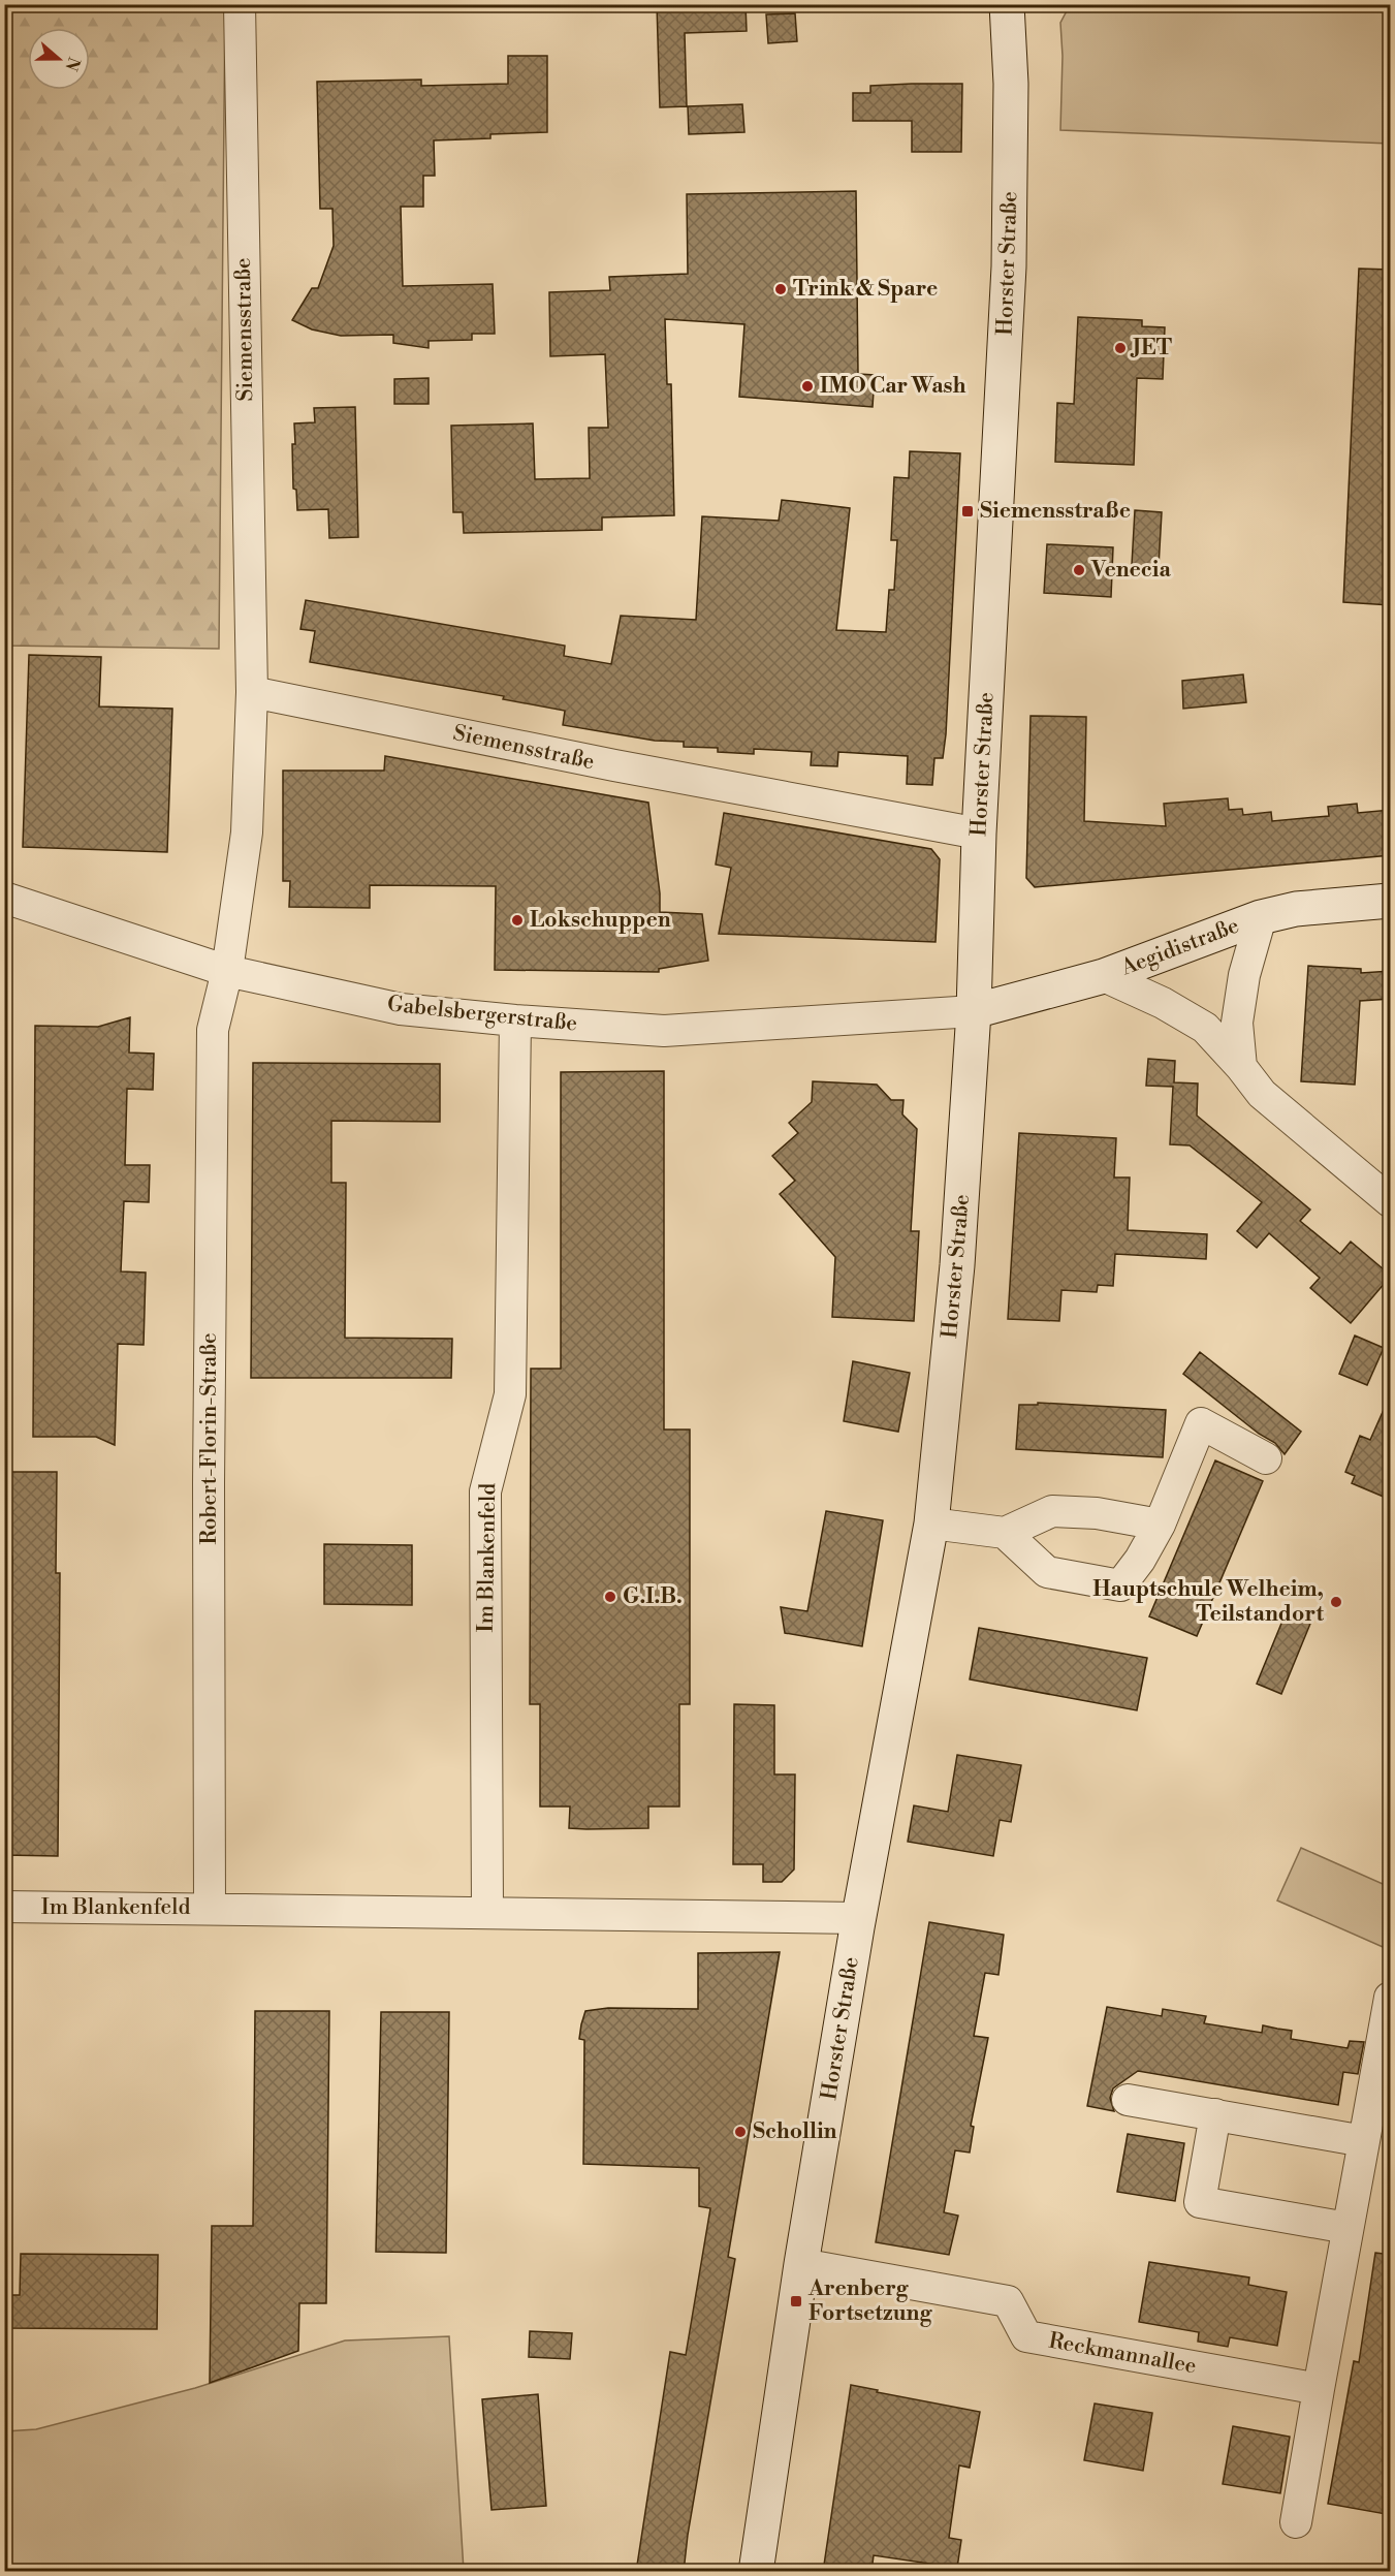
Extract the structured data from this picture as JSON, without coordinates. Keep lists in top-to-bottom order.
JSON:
{
  "streets": {
    "main road": ["Horster Straße", "Aegidistraße"],
    "street": [
      "Siemensstraße",
      "Gabelsbergerstraße",
      "Robert-Florin-Straße",
      "Im Blankenfeld",
      "Reckmannallee"
    ]
  },
  "crossings": [
    ["Horster Straße", "Siemensstraße"],
    ["Horster Straße", "Aegidistraße"],
    ["Horster Straße", "Gabelsbergerstraße"],
    ["Horster Straße", "Im Blankenfeld"],
    ["Horster Straße", "Reckmannallee"],
    ["Siemensstraße", "Gabelsbergerstraße"],
    ["Siemensstraße", "Robert-Florin-Straße"],
    ["Aegidistraße", "Gabelsbergerstraße"],
    ["Gabelsbergerstraße", "Robert-Florin-Straße"],
    ["Gabelsbergerstraße", "Im Blankenfeld"],
    ["Robert-Florin-Straße", "Im Blankenfeld"]
  ],
  "places": {
    "other": [
      "Trink & Spare",
      "JET",
      "IMO Car Wash",
      "Venecia",
      "Lokschuppen",
      "G.I.B.",
      "Hauptschule Welheim, Teilstandort",
      "Schollin"
    ],
    "transit": ["Siemensstraße", "Arenberg Fortsetzung"]
  },
  "north": "right"
}
